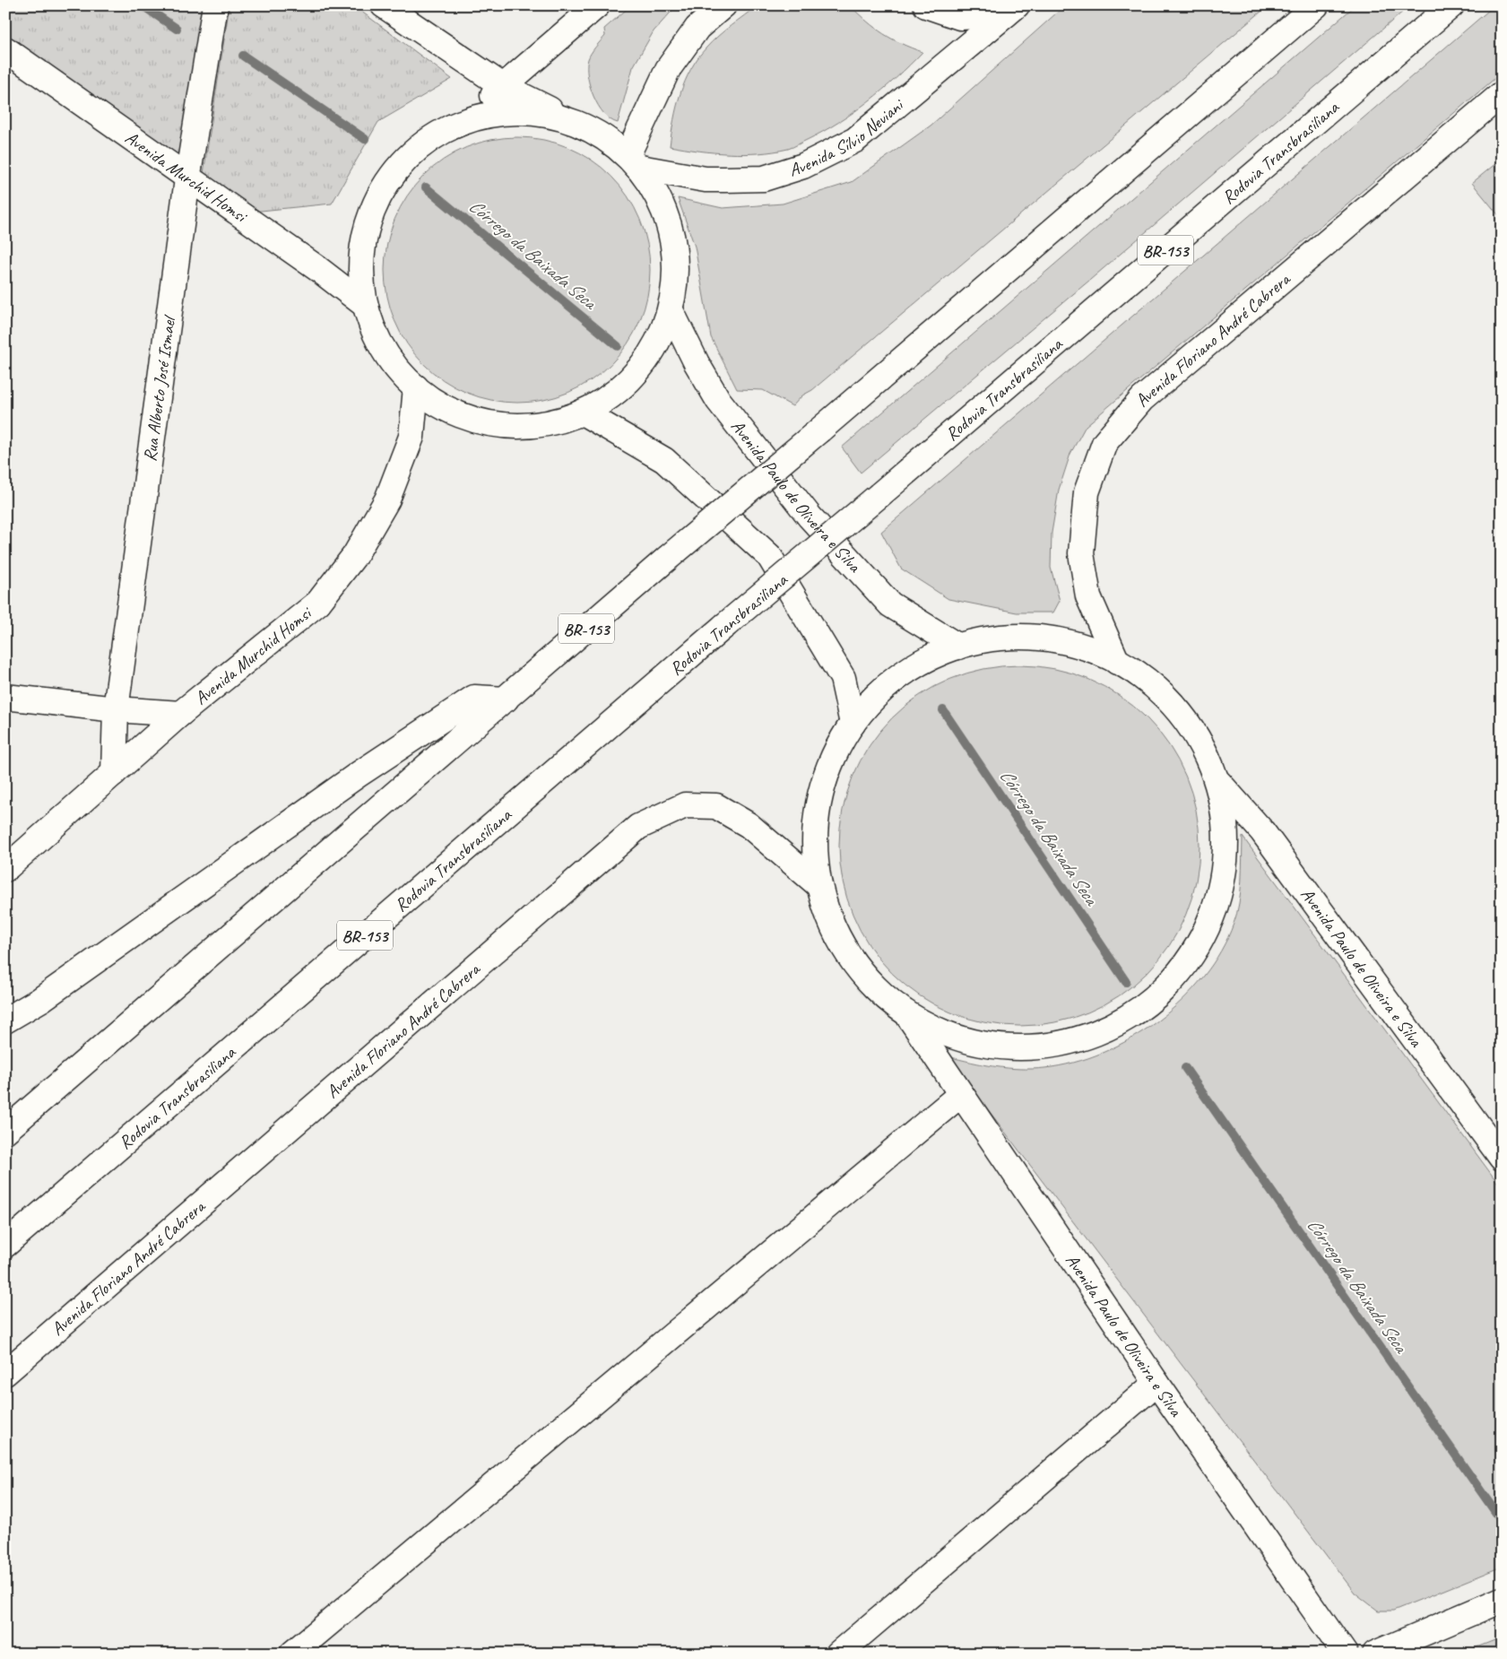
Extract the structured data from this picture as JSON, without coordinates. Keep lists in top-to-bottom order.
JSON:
{
  "streets": {
    "main road": [
      "Avenida Sílvio Neviani",
      "Rodovia Transbrasiliana",
      "Avenida Murchid Homsi",
      "BR-153",
      "Avenida Floriano André Cabrera",
      "Rua Alberto José Ismael",
      "Avenida Paulo de Oliveira e Silva"
    ]
  },
  "crossings": [
    ["Avenida Murchid Homsi", "Rua Alberto José Ismael"]
  ],
  "water": ["Córrego da Baixada Seca"]
}
